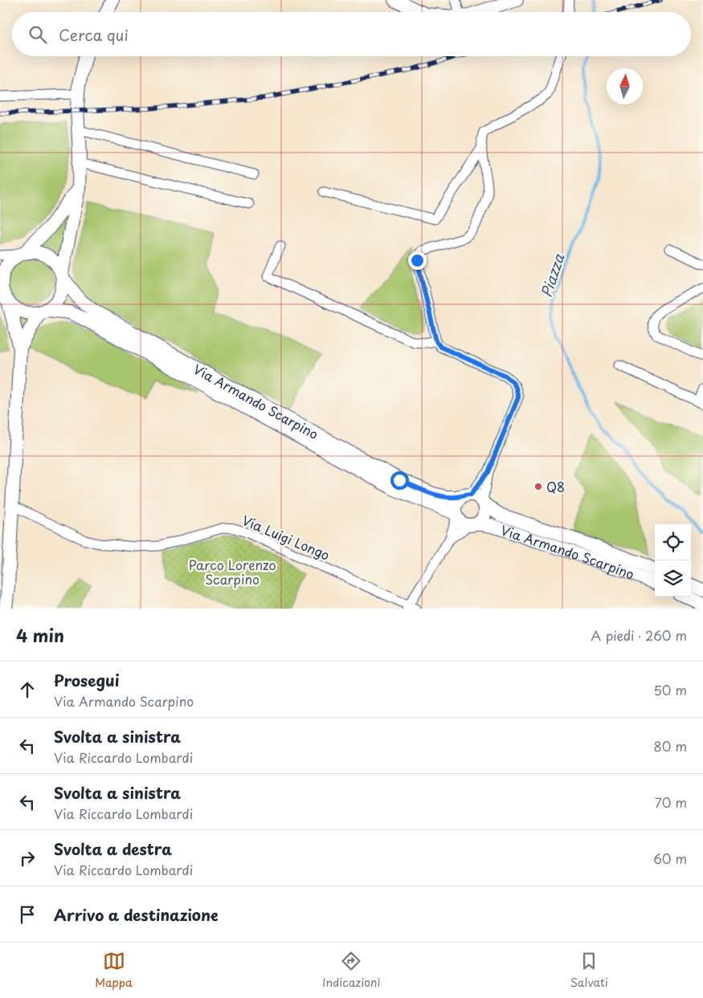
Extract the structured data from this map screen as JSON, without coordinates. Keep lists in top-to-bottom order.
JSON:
{
  "streets": {
    "street": ["Via Armando Scarpino", "Via Luigi Longo"]
  },
  "water": ["Piazza"],
  "parks": ["Parco Lorenzo Scarpino"],
  "places": ["Q8"],
  "north": "top",
  "page": {
    "search": "Cerca qui",
    "heading": ["4 min", "A piedi · 260 m"],
    "list": [
      ["Prosegui", "Via Armando Scarpino", "50 m"],
      ["Svolta a sinistra", "Via Riccardo Lombardi", "80 m"],
      ["Svolta a sinistra", "Via Riccardo Lombardi", "70 m"],
      ["Svolta a destra", "Via Riccardo Lombardi", "60 m"],
      "Arrivo a destinazione"
    ],
    "nav": ["Mappa", "Indicazioni", "Salvati"]
  }
}
